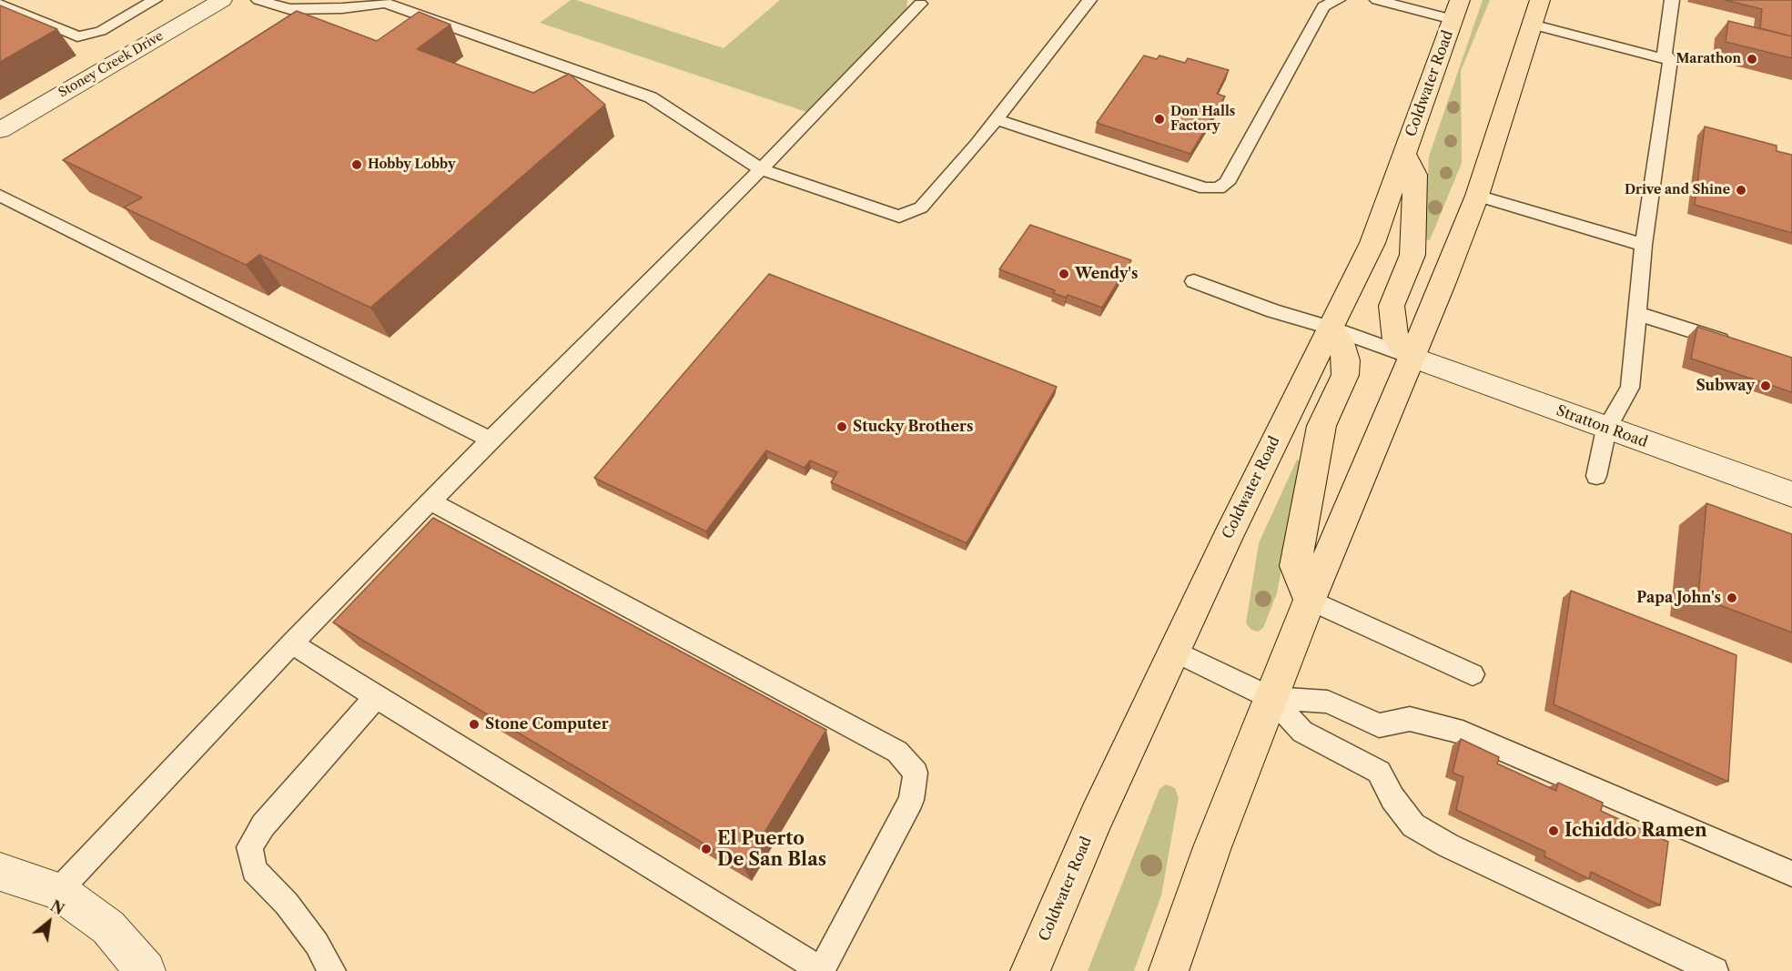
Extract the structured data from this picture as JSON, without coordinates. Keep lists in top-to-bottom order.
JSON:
{
  "streets": {
    "main road": ["Coldwater Road"],
    "street": ["Stoney Creek Drive", "Stratton Road"]
  },
  "places": [
    "Marathon",
    "Don Halls Factory",
    "Hobby Lobby",
    "Drive and Shine",
    "Wendy's",
    "Subway",
    "Stucky Brothers",
    "Papa John's",
    "Stone Computer",
    "Ichiddo Ramen",
    "El Puerto De San Blas"
  ],
  "north": "top right"
}
